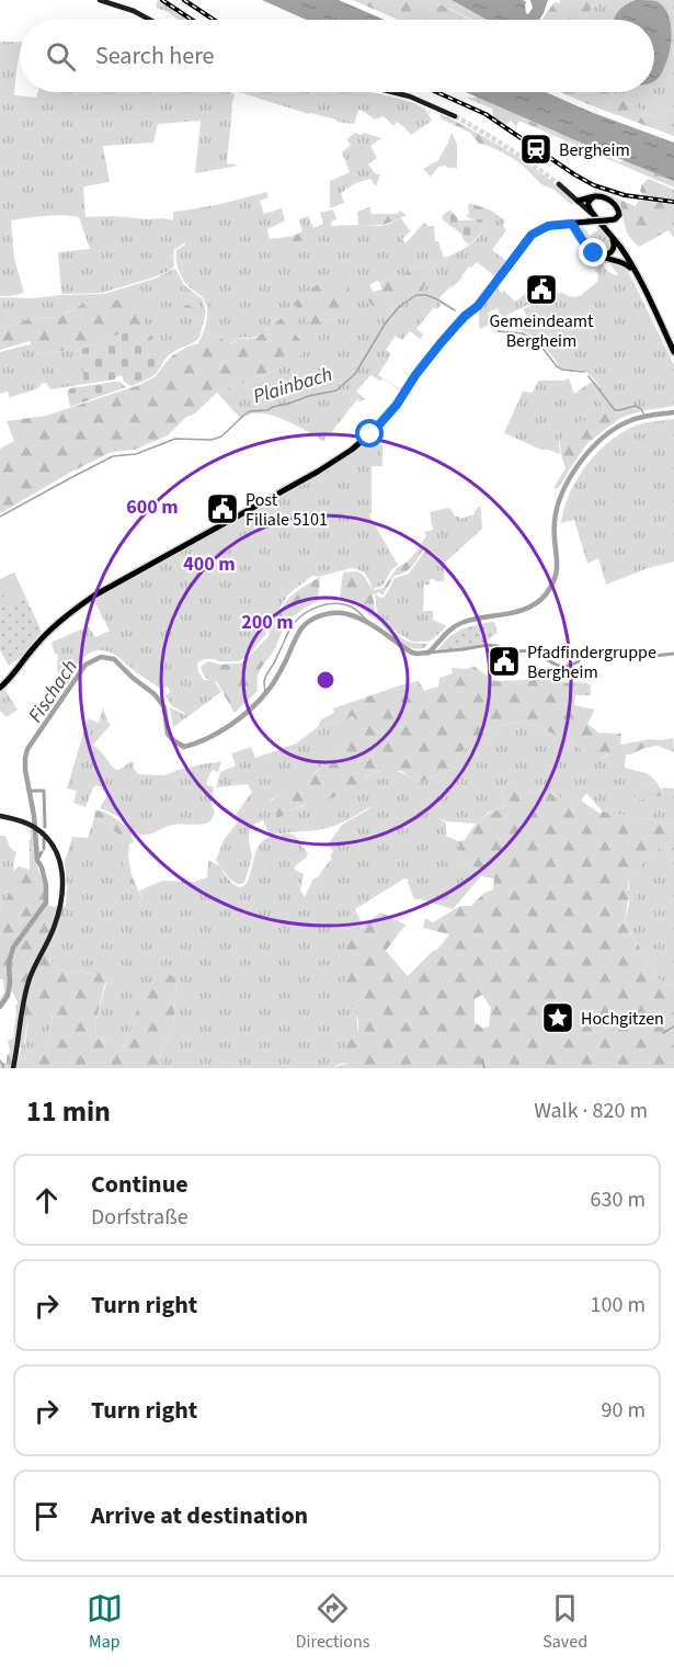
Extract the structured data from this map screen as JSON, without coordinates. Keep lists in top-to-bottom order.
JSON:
{
  "water": ["Plainbach", "Fischach"],
  "places": {
    "station": ["Bergheim"],
    "public building": ["Gemeindeamt Bergheim", "Post Filiale 5101", "Pfadfindergruppe Bergheim"],
    "place": ["Hochgitzen"]
  },
  "page": {
    "search": "Search here",
    "heading": ["11 min", "Walk · 820 m"],
    "list": [
      ["Continue", "Dorfstraße", "630 m"],
      ["Turn right", "100 m"],
      ["Turn right", "90 m"],
      "Arrive at destination"
    ],
    "nav": ["Map", "Directions", "Saved"]
  },
  "rings": ["600 m", "400 m", "200 m"]
}
